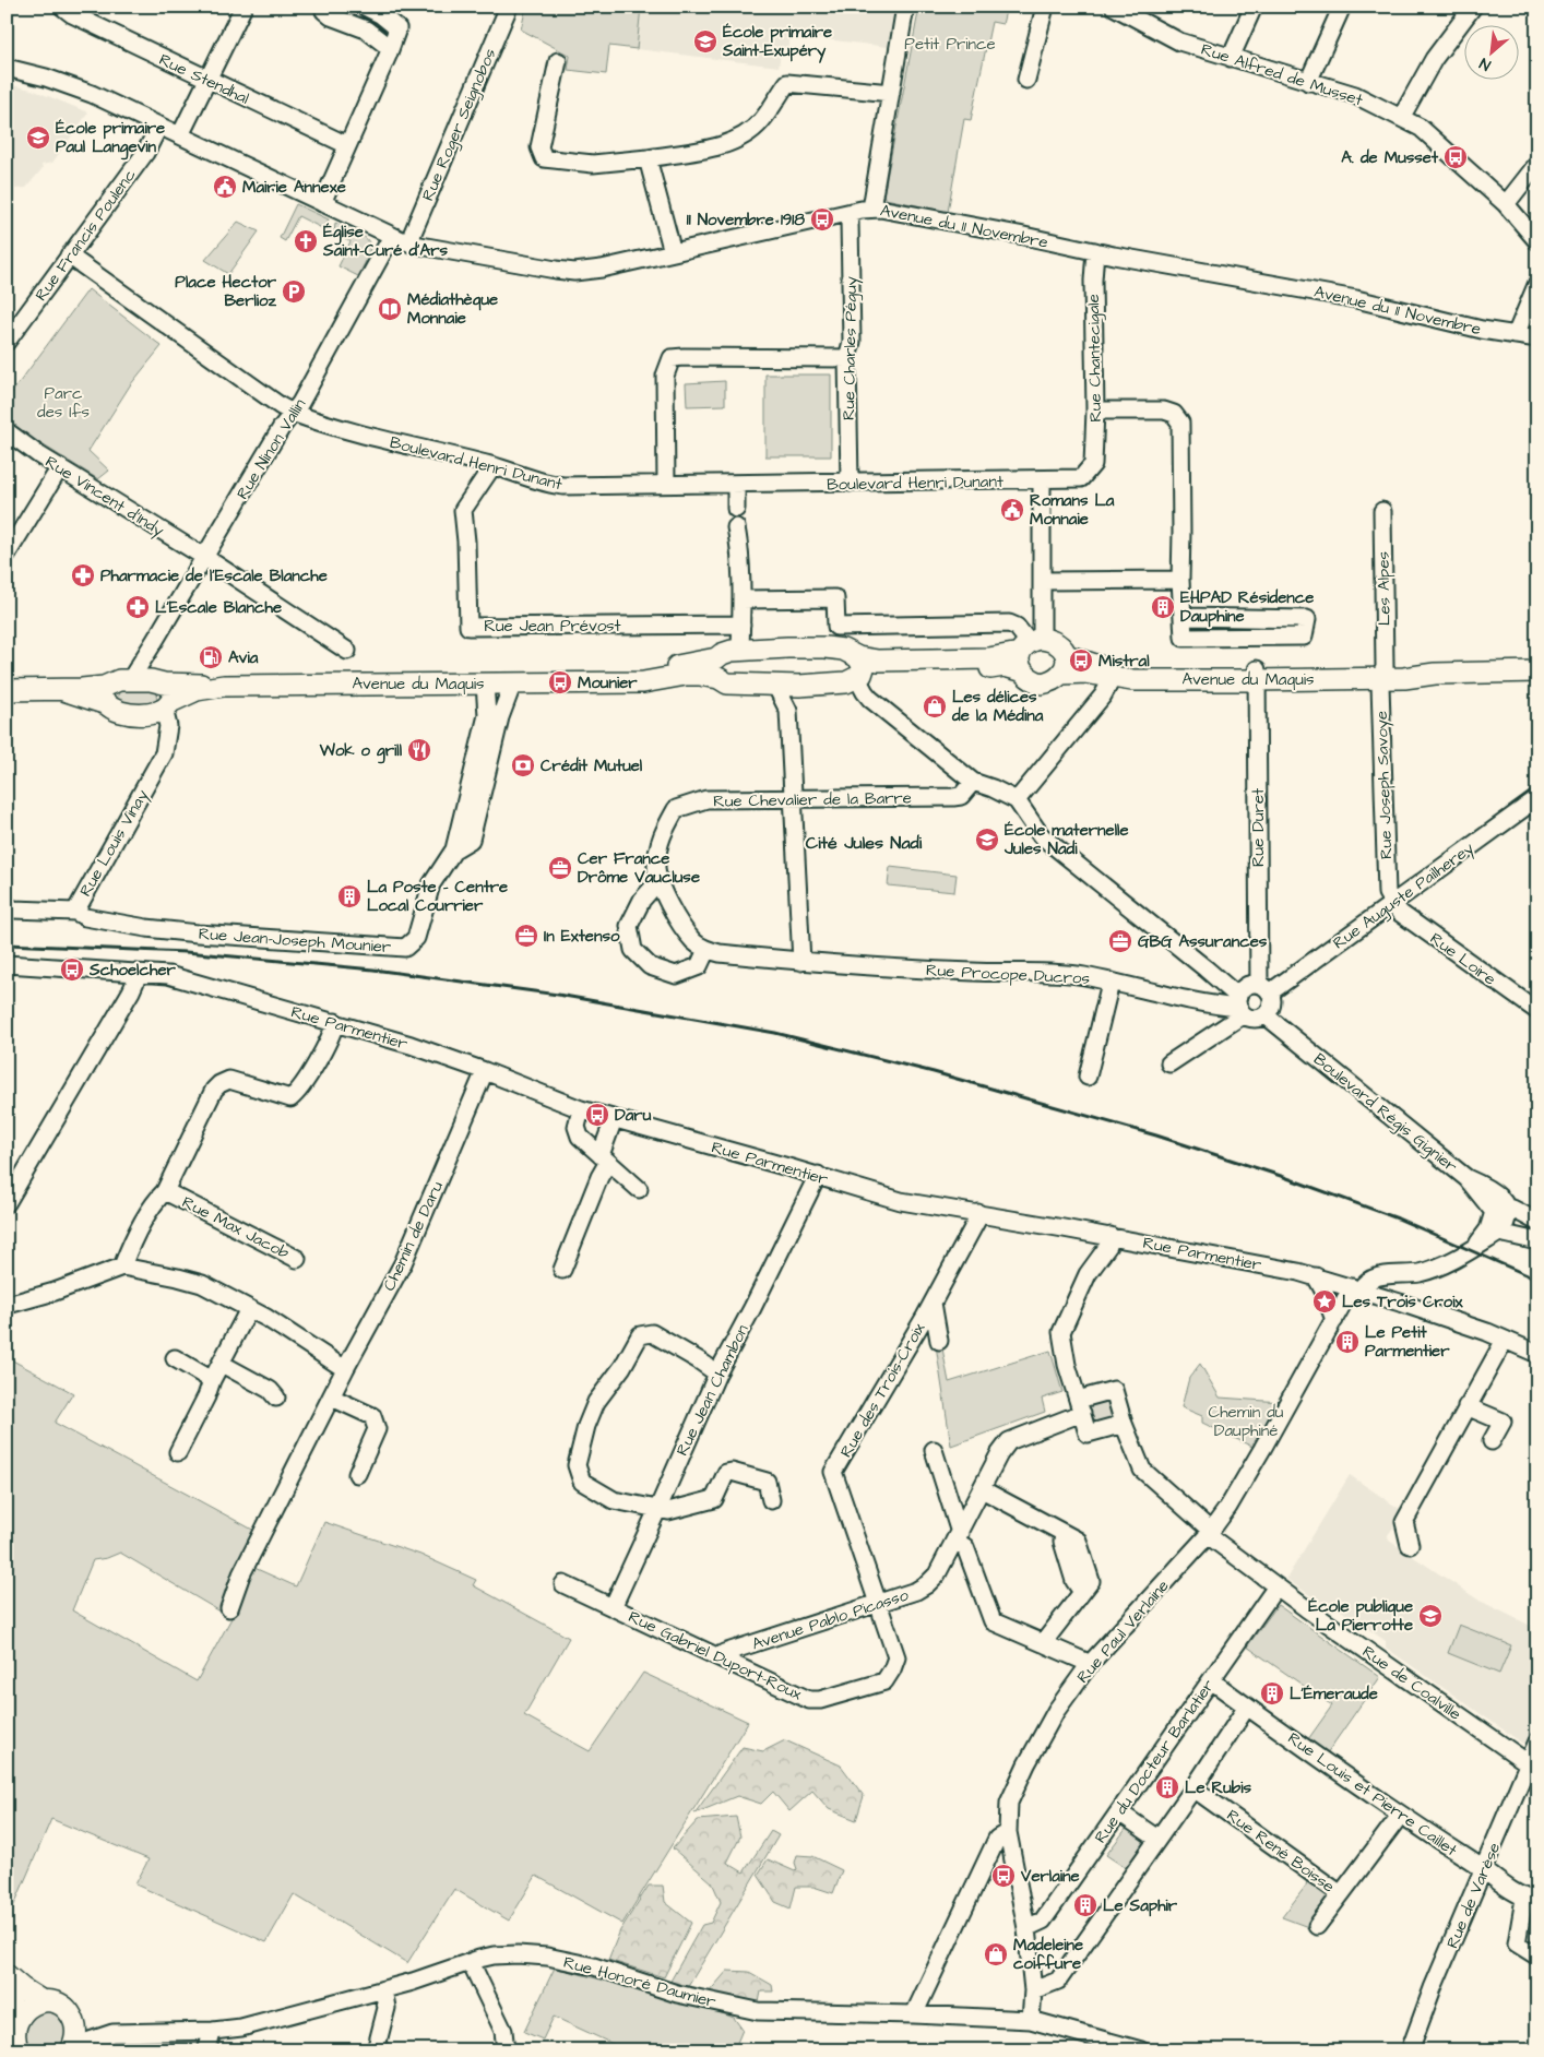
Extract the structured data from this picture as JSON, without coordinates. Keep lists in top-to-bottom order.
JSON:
{
  "streets": {
    "main road": ["Avenue du Maquis"],
    "street": [
      "Rue Alfred de Musset",
      "Rue Stendhal",
      "Rue Roger Seignobos",
      "Avenue du 11 Novembre",
      "Rue Francis Poulenc",
      "Rue Charles Péguy",
      "Rue Chantecigale",
      "Rue Ninon Vallin",
      "Boulevard Henri Dunant",
      "Rue Vincent d'Indy",
      "Les Alpes",
      "Rue Jean Prévost",
      "Rue Joseph Savoye",
      "Rue Chevalier de la Barre",
      "Rue Duret",
      "Rue Louis Vinay",
      "Rue Auguste Pailherey",
      "Rue Jean-Joseph Mounier",
      "Rue Loire",
      "Rue Procope Ducros",
      "Rue Parmentier",
      "Boulevard Régis Gignier",
      "Rue Max Jacob",
      "Chemin de Daru",
      "Rue Jean Chambon",
      "Rue des Trois-Croix",
      "Avenue Pablo Picasso",
      "Rue Paul Verlaine",
      "Rue Gabriel Duport-Roux",
      "Rue de Coalville",
      "Rue du Docteur Barlatier",
      "Rue Louis et Pierre Caillet",
      "Rue René Boisse",
      "Rue de Varèse",
      "Rue Honoré Daumier"
    ]
  },
  "crossings": [
    ["Rue Roger Seignobos", "Avenue du 11 Novembre"],
    ["Avenue du 11 Novembre", "Rue Francis Poulenc"],
    ["Avenue du 11 Novembre", "Rue Charles Péguy"],
    ["Avenue du 11 Novembre", "Rue Chantecigale"],
    ["Avenue du 11 Novembre", "Rue Ninon Vallin"],
    ["Rue Francis Poulenc", "Boulevard Henri Dunant"],
    ["Rue Charles Péguy", "Boulevard Henri Dunant"],
    ["Rue Chantecigale", "Boulevard Henri Dunant"],
    ["Rue Ninon Vallin", "Boulevard Henri Dunant"],
    ["Rue Ninon Vallin", "Rue Vincent d'Indy"],
    ["Rue Ninon Vallin", "Avenue du Maquis"],
    ["Boulevard Henri Dunant", "Rue Jean Prévost"],
    ["Les Alpes", "Avenue du Maquis"],
    ["Les Alpes", "Rue Joseph Savoye"],
    ["Avenue du Maquis", "Rue Joseph Savoye"],
    ["Avenue du Maquis", "Rue Duret"],
    ["Avenue du Maquis", "Rue Louis Vinay"],
    ["Avenue du Maquis", "Rue Jean-Joseph Mounier"],
    ["Rue Joseph Savoye", "Rue Auguste Pailherey"],
    ["Rue Joseph Savoye", "Rue Loire"],
    ["Rue Duret", "Rue Auguste Pailherey"],
    ["Rue Duret", "Rue Procope Ducros"],
    ["Rue Louis Vinay", "Rue Jean-Joseph Mounier"],
    ["Rue Auguste Pailherey", "Rue Loire"],
    ["Rue Auguste Pailherey", "Rue Procope Ducros"],
    ["Rue Parmentier", "Rue Max Jacob"],
    ["Rue Parmentier", "Chemin de Daru"],
    ["Rue Parmentier", "Rue Jean Chambon"],
    ["Rue Parmentier", "Rue des Trois-Croix"],
    ["Rue Parmentier", "Rue Paul Verlaine"],
    ["Rue Jean Chambon", "Rue Gabriel Duport-Roux"],
    ["Rue des Trois-Croix", "Avenue Pablo Picasso"],
    ["Rue des Trois-Croix", "Rue Gabriel Duport-Roux"],
    ["Avenue Pablo Picasso", "Rue Gabriel Duport-Roux"],
    ["Avenue Pablo Picasso", "Rue de Coalville"],
    ["Rue Paul Verlaine", "Rue de Coalville"],
    ["Rue de Coalville", "Rue du Docteur Barlatier"],
    ["Rue de Coalville", "Rue de Varèse"],
    ["Rue du Docteur Barlatier", "Rue Louis et Pierre Caillet"],
    ["Rue Louis et Pierre Caillet", "Rue René Boisse"],
    ["Rue Louis et Pierre Caillet", "Rue de Varèse"]
  ],
  "districts": ["Cité Jules Nadi"],
  "parks": ["Petit Prince", "Parc des Ifs", "Chemin du Dauphiné"],
  "places": {
    "school or university": [
      "École primaire Saint-Exupéry",
      "École primaire Paul Langevin",
      "École maternelle Jules Nadi",
      "École publique La Pierrotte"
    ],
    "bus stop": [
      "A. de Musset",
      "11 Novembre 1918",
      "Mistral",
      "Mounier",
      "Schoelcher",
      "Daru",
      "Verlaine"
    ],
    "public building": ["Mairie Annexe", "Romans La Monnaie"],
    "church": ["Église Saint-Curé d'Ars"],
    "parking": ["Place Hector Berlioz"],
    "library": ["Médiathèque Monnaie"],
    "pharmacy": ["Pharmacie de l'Escale Blanche", "L'Escale Blanche"],
    "building": [
      "EHPAD Résidence Dauphine",
      "La Poste - Centre Local Courrier",
      "Le Petit Parmentier",
      "L'Émeraude",
      "Le Rubis",
      "Le Saphir"
    ],
    "fuel station": ["Avia"],
    "shop": ["Les délices de la Médina", "Madeleine coiffure"],
    "restaurant": ["Wok o grill"],
    "bank": ["Crédit Mutuel"],
    "office": ["Cer France Drôme Vaucluse", "In Extenso", "GBG Assurances"],
    "place": ["Les Trois Croix"]
  },
  "north": "bottom left"
}
